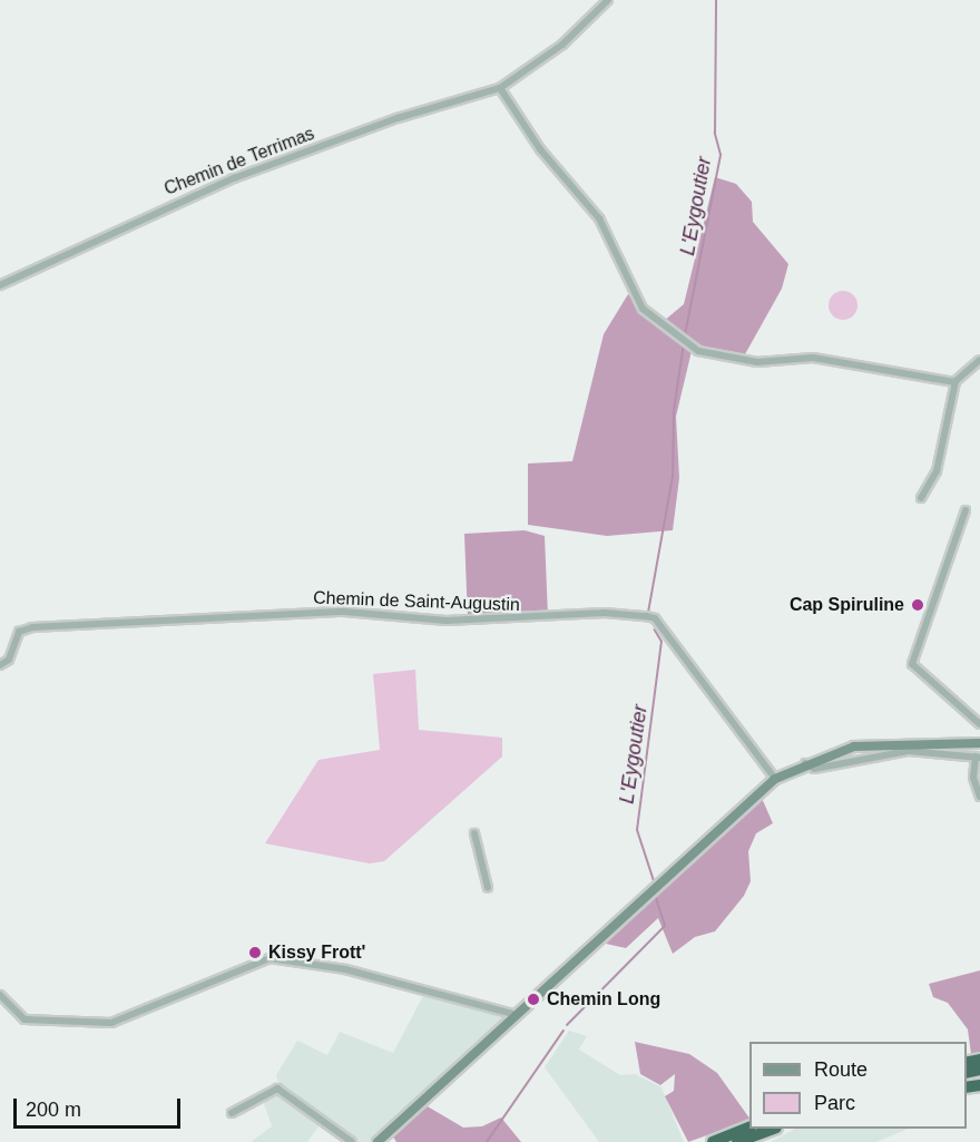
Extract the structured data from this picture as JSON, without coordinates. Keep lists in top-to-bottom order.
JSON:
{
  "streets": {
    "street": ["Chemin de Terrimas", "Chemin de Saint-Augustin"]
  },
  "water": ["L'Eygoutier"],
  "places": ["Cap Spiruline", "Kissy Frott'", "Chemin Long"],
  "legend": ["Route", "Parc"],
  "scale_bar": "200 m"
}
